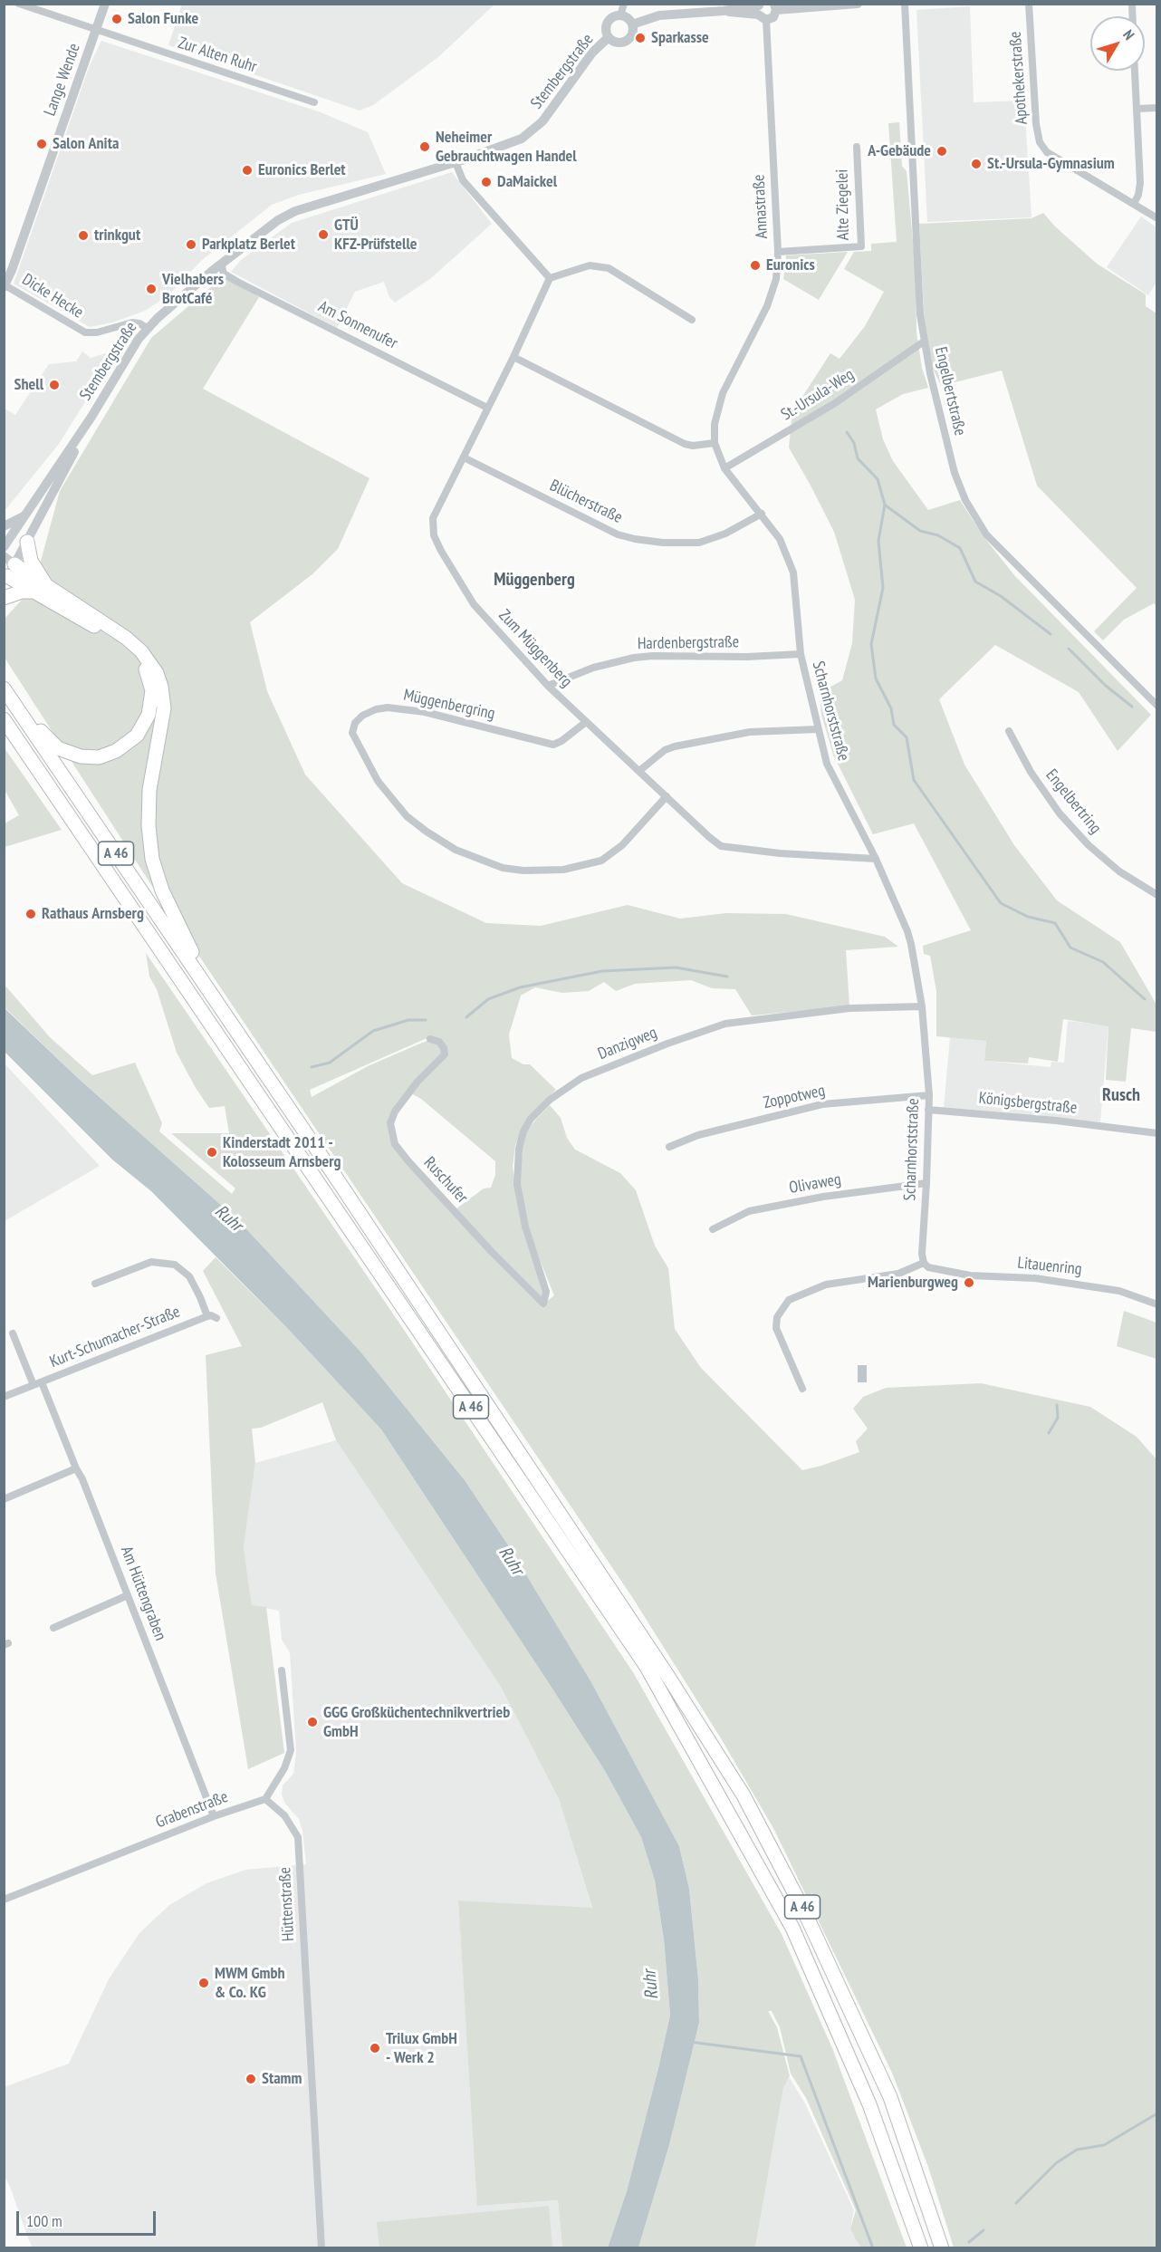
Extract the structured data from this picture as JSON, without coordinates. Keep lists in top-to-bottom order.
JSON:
{
  "streets": {
    "highway": ["A 46"],
    "street": [
      "Zur Alten Ruhr",
      "Stembergstraße",
      "Apothekerstraße",
      "Lange Wende",
      "Alte Ziegelei",
      "Annastraße",
      "Dicke Hecke",
      "Am Sonnenufer",
      "Engelbertstraße",
      "St.-Ursula-Weg",
      "Blücherstraße",
      "Hardenbergstraße",
      "Zum Müggenberg",
      "Müggenbergring",
      "Scharnhorststraße",
      "Engelbertring",
      "Danzigweg",
      "Zoppotweg",
      "Königsbergstraße",
      "Ruschufer",
      "Olivaweg",
      "Litauenring",
      "Kurt-Schumacher-Straße",
      "Am Hüttengraben",
      "Grabenstraße",
      "Hüttenstraße"
    ]
  },
  "crossings": [
    ["Zur Alten Ruhr", "Lange Wende"],
    ["Stembergstraße", "Dicke Hecke"],
    ["Stembergstraße", "Am Sonnenufer"],
    ["Lange Wende", "Dicke Hecke"],
    ["Alte Ziegelei", "Annastraße"],
    ["Annastraße", "Scharnhorststraße"],
    ["Am Sonnenufer", "Zum Müggenberg"],
    ["Engelbertstraße", "St.-Ursula-Weg"],
    ["St.-Ursula-Weg", "Scharnhorststraße"],
    ["Blücherstraße", "Zum Müggenberg"],
    ["Blücherstraße", "Scharnhorststraße"],
    ["Hardenbergstraße", "Zum Müggenberg"],
    ["Hardenbergstraße", "Scharnhorststraße"],
    ["Zum Müggenberg", "Müggenbergring"],
    ["Zum Müggenberg", "Scharnhorststraße"],
    ["Scharnhorststraße", "Danzigweg"],
    ["Scharnhorststraße", "Zoppotweg"],
    ["Scharnhorststraße", "Königsbergstraße"],
    ["Scharnhorststraße", "Olivaweg"],
    ["Scharnhorststraße", "Litauenring"],
    ["Danzigweg", "Ruschufer"],
    ["Kurt-Schumacher-Straße", "Am Hüttengraben"],
    ["Am Hüttengraben", "Grabenstraße"],
    ["Grabenstraße", "Hüttenstraße"]
  ],
  "districts": ["Müggenberg", "Rusch"],
  "water": ["Ruhr"],
  "places": [
    "Salon Funke",
    "Sparkasse",
    "Salon Anita",
    "Neheimer Gebrauchtwagen Handel",
    "A-Gebäude",
    "St.-Ursula-Gymnasium",
    "Euronics Berlet",
    "DaMaickel",
    "GTÜ KFZ-Prüfstelle",
    "trinkgut",
    "Parkplatz Berlet",
    "Euronics",
    "Vielhabers BrotCafé",
    "Shell",
    "Rathaus Arnsberg",
    "Kinderstadt 2011 - Kolosseum Arnsberg",
    "Marienburgweg",
    "GGG Großküchentechnikvertrieb GmbH",
    "MWM Gmbh & Co. KG",
    "Trilux GmbH - Werk 2",
    "Stamm"
  ],
  "scale_bar": "100 m",
  "north": "top right"
}
